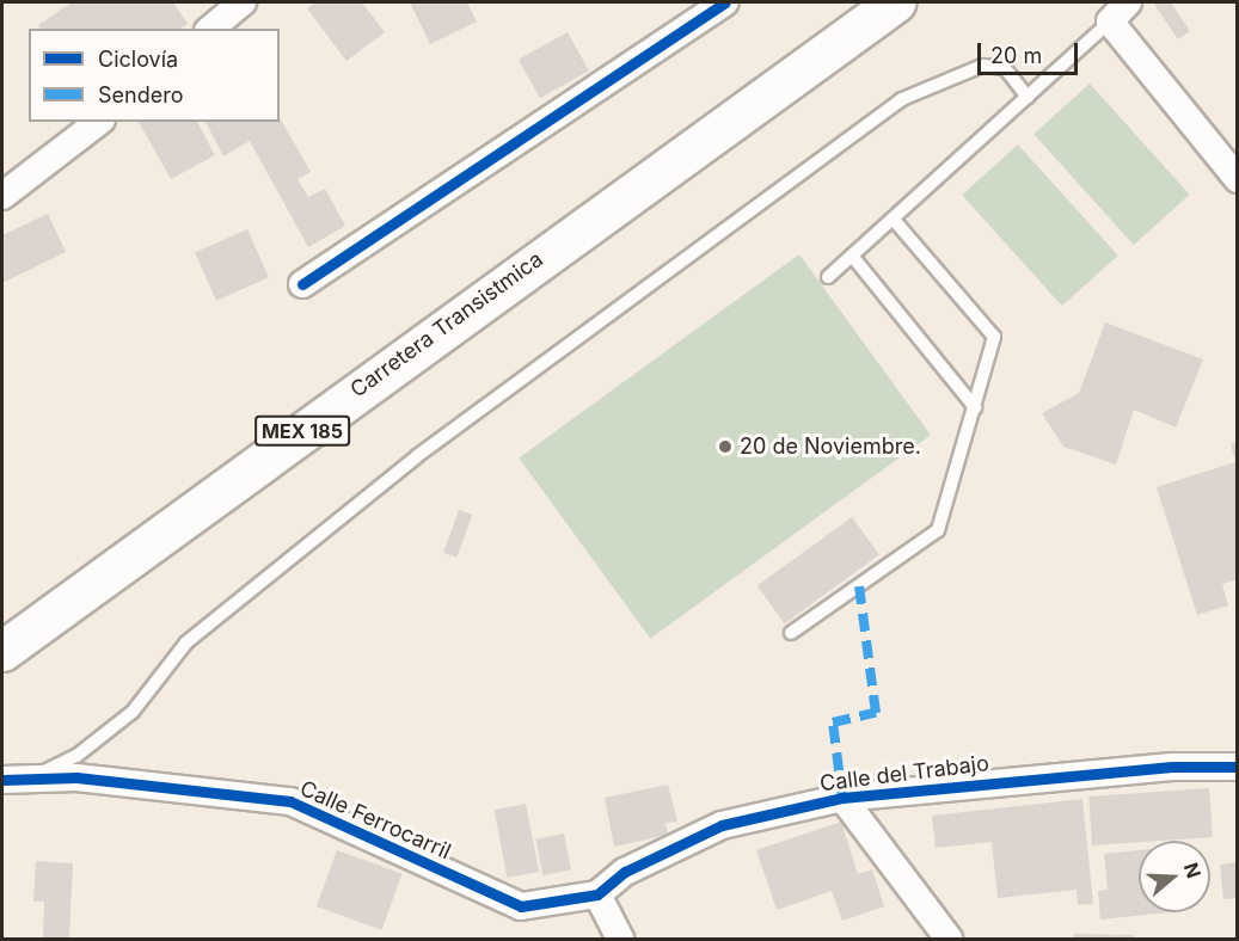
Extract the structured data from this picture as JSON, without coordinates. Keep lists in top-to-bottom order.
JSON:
{
  "streets": {
    "main road": ["Carretera Transistmica", "MEX 185"],
    "street": ["Calle del Trabajo", "Calle Ferrocarril"]
  },
  "crossings": [
    ["Calle del Trabajo", "Calle Ferrocarril"]
  ],
  "places": ["20 de Noviembre."],
  "legend": ["Ciclovía", "Sendero"],
  "scale_bar": "20 m",
  "north": "right"
}
